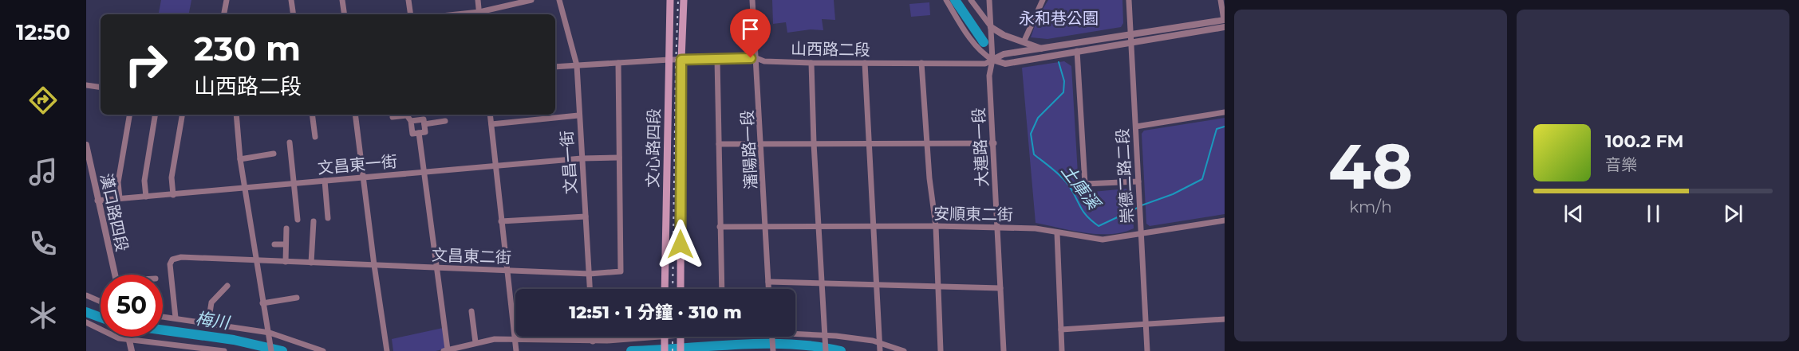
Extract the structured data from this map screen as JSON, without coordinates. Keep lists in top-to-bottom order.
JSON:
{
  "streets": {
    "main road": ["文心路四段"],
    "street": [
      "山西路二段",
      "大連路一段",
      "瀋陽路一段",
      "文昌一街",
      "文昌東一街",
      "崇德二路二段",
      "漢口路四段",
      "安順東二街",
      "文昌東二街"
    ]
  },
  "crossings": [
    ["山西路二段", "大連路一段"],
    ["山西路二段", "文心路四段"],
    ["山西路二段", "瀋陽路一段"],
    ["山西路二段", "文昌一街"],
    ["山西路二段", "崇德二路二段"],
    ["山西路二段", "文昌東二街"],
    ["大連路一段", "安順東二街"],
    ["瀋陽路一段", "安順東二街"],
    ["文昌一街", "文昌東一街"],
    ["文昌一街", "文昌東二街"],
    ["文昌東一街", "漢口路四段"],
    ["文昌東一街", "文昌東二街"],
    ["崇德二路二段", "安順東二街"]
  ],
  "water": ["土庫溪", "梅川"],
  "parks": ["永和巷公園"],
  "page": {
    "tabs": "12:50",
    "tile": ["48", "km/h"],
    "turn": ["230 m", "山西路二段"],
    "song": ["100.2 FM", "音樂"],
    "limit": "50",
    "trip": "12:51 · 1 分鐘 · 310 m"
  }
}
